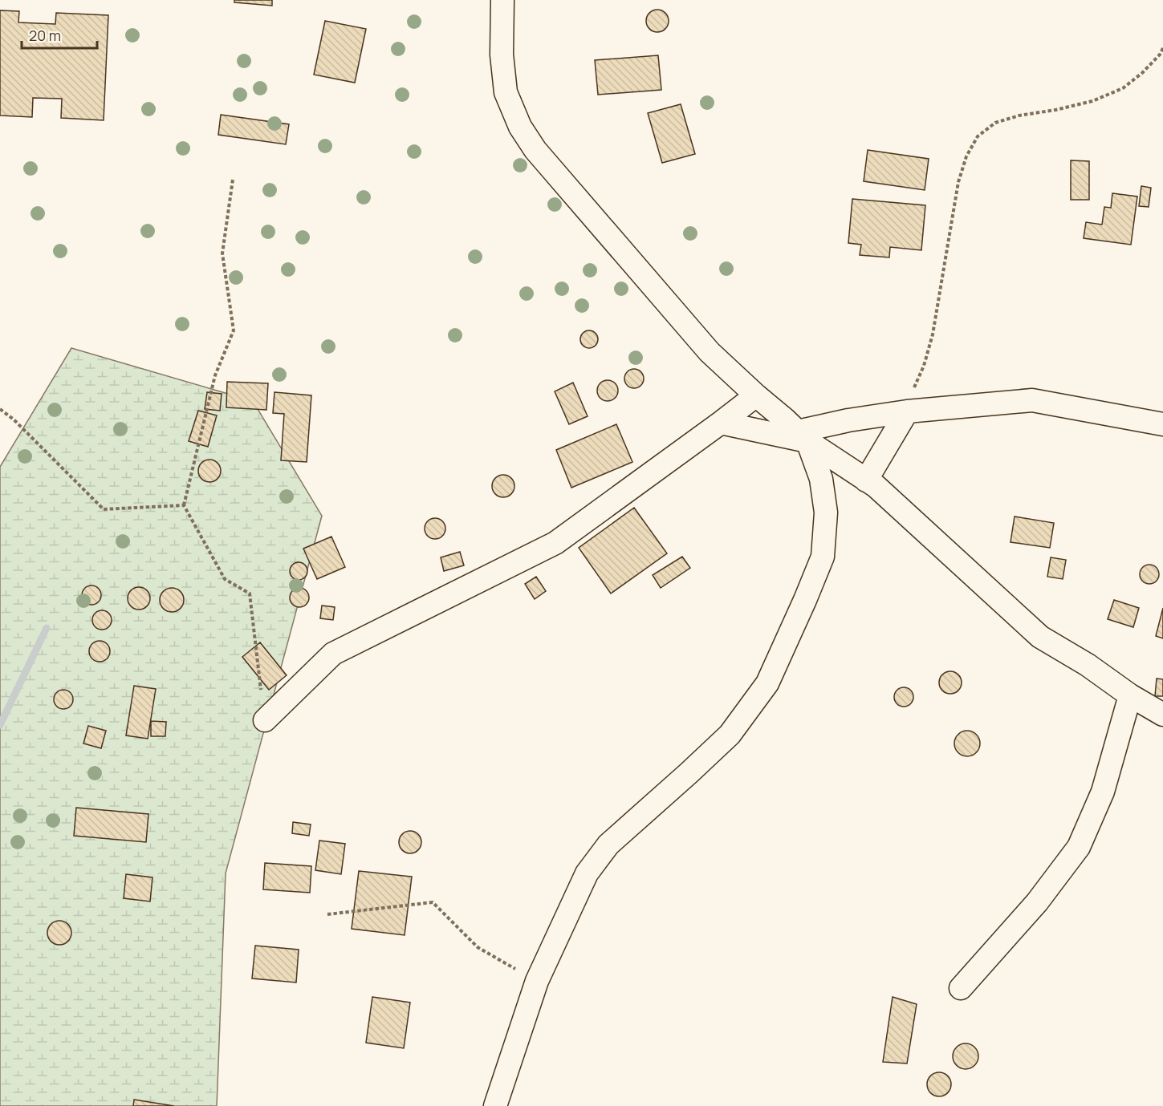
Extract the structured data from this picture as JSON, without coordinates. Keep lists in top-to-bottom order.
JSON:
{
  "scale_bar": "20 m"
}
